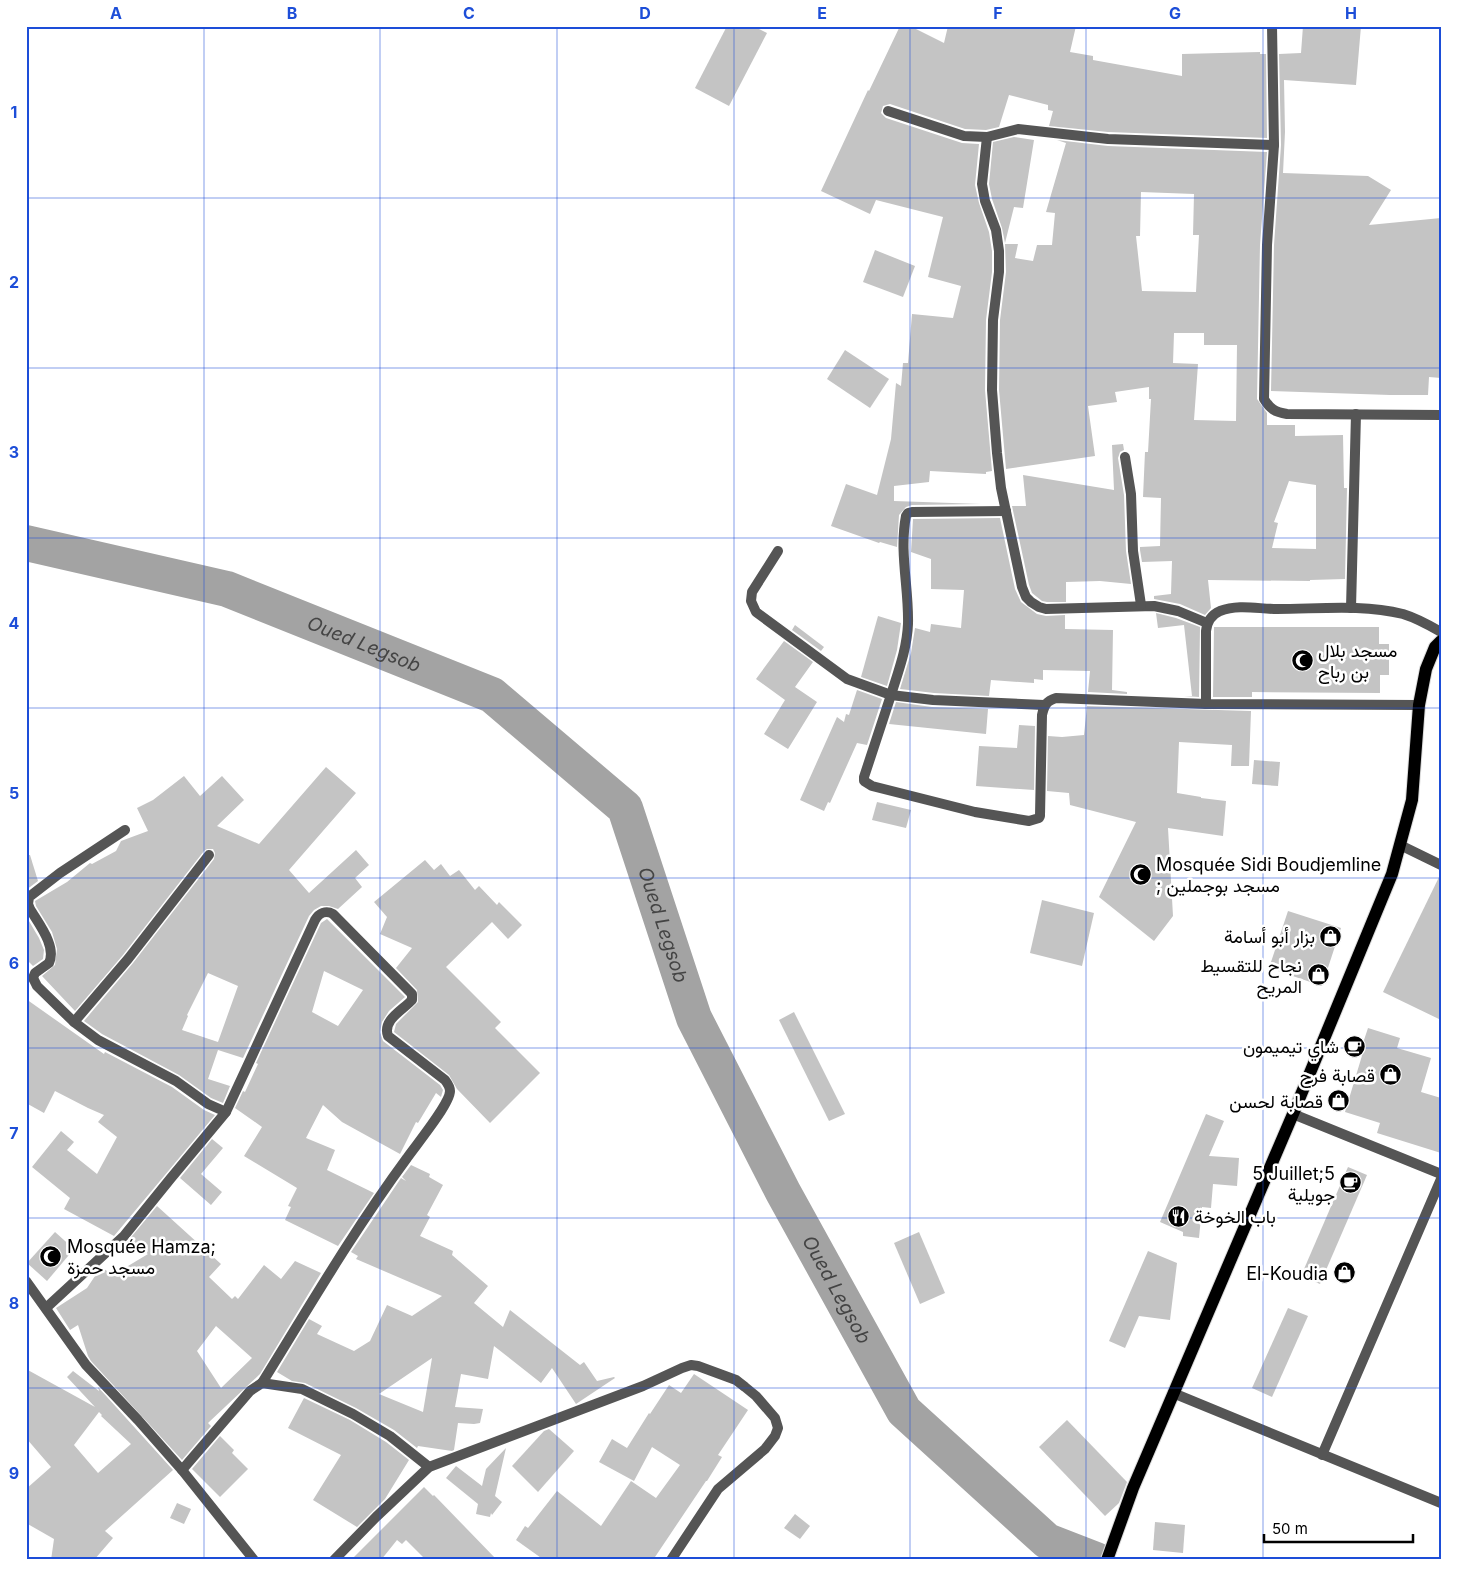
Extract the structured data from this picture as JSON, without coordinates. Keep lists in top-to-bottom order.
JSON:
{
  "water": ["Oued Legsob"],
  "places": {
    "mosque": ["مسجد بلال بن رباح", "Mosquée Sidi Boudjemline ; مسجد بوجملين", "Mosquée Hamza; مسجد حمزة"],
    "shop": [
      "بزار أبو أسامة",
      "نجاح للتقسيط المريح",
      "قصابة فرح",
      "قصابة لحسن",
      "El-Koudia"
    ],
    "cafe": ["شاي تيميمون", "5 Juillet;5 جويلية"],
    "restaurant": ["باب الخوخة"]
  },
  "scale_bar": "50 m",
  "grid": {
    "columns": [
      "A",
      "B",
      "C",
      "D",
      "E",
      "F",
      "G",
      "H"
    ],
    "rows": [
      "1",
      "2",
      "3",
      "4",
      "5",
      "6",
      "7",
      "8",
      "9"
    ]
  }
}
